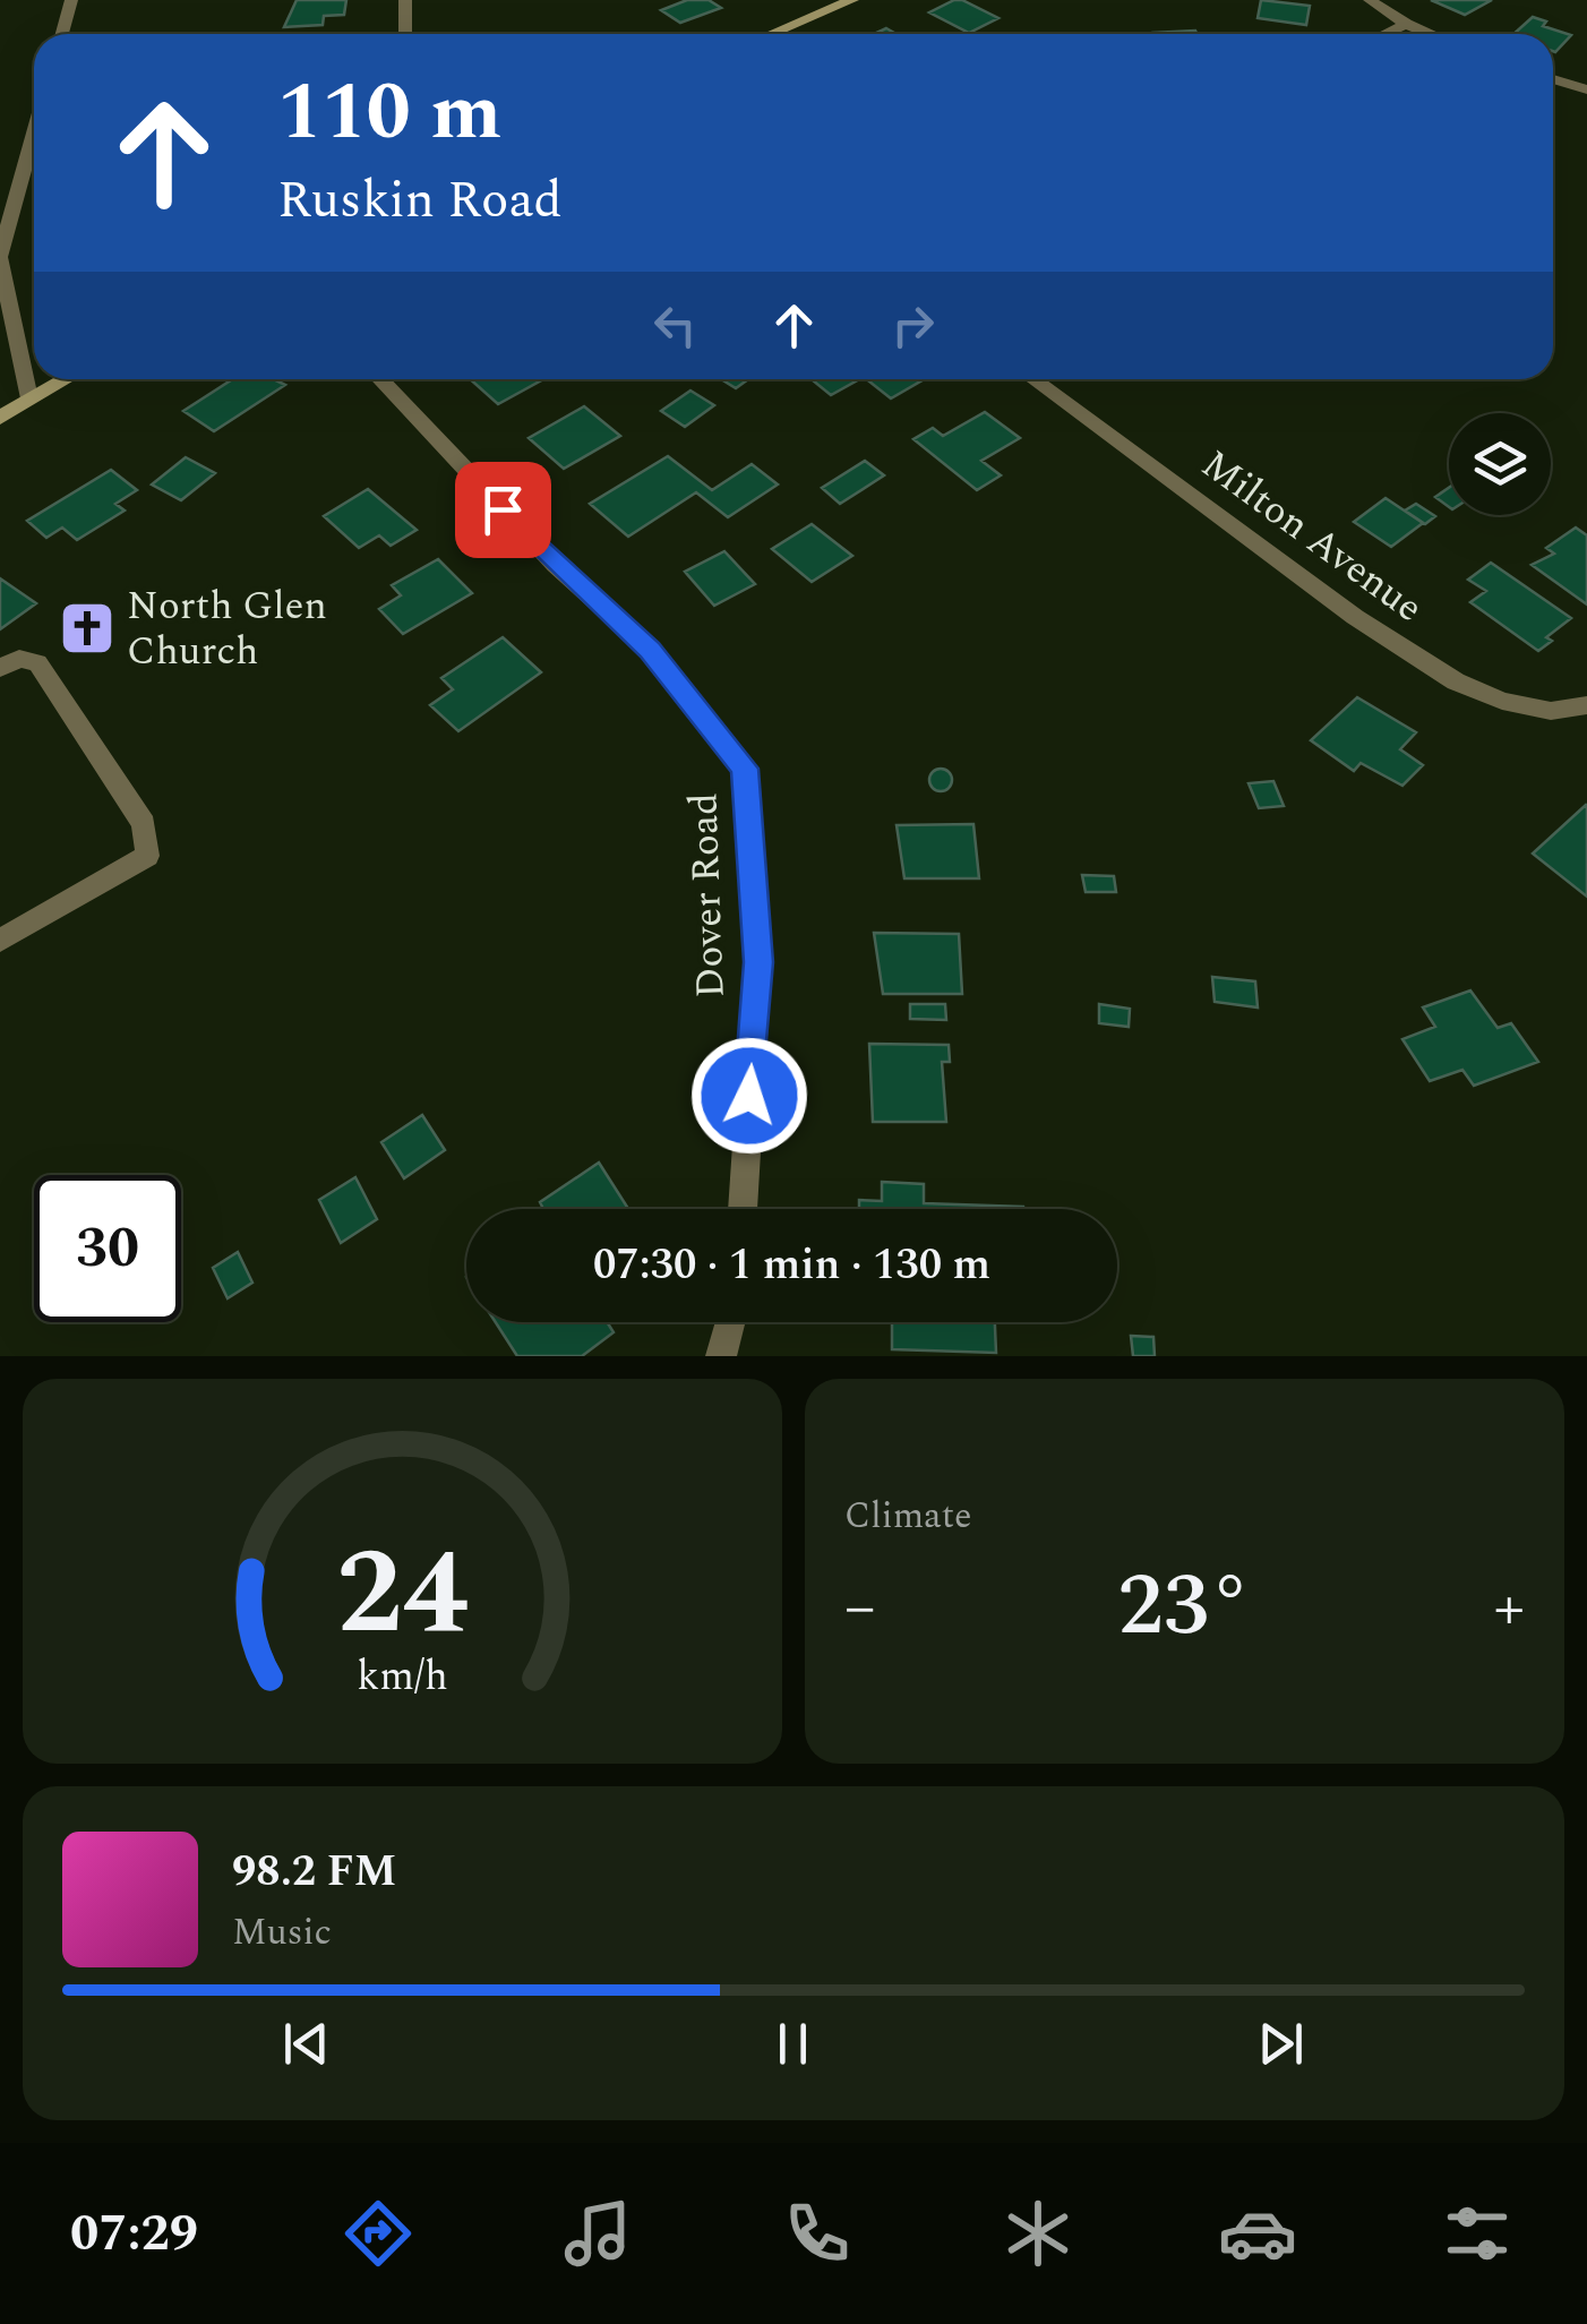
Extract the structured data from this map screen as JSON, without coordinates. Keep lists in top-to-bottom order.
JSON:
{
  "streets": {
    "street": ["Milton Avenue", "Dover Road"]
  },
  "places": {
    "church": ["North Glen Church"]
  },
  "page": {
    "turn": ["110 m", "Ruskin Road"],
    "limit": "30",
    "trip": "07:30 · 1 min · 130 m",
    "tile": "Climate",
    "heat": ["−", "23°", "+"],
    "song": ["98.2 FM", "Music"],
    "tabs": "07:29",
    "gauge": ["24", "km/h"]
  }
}
